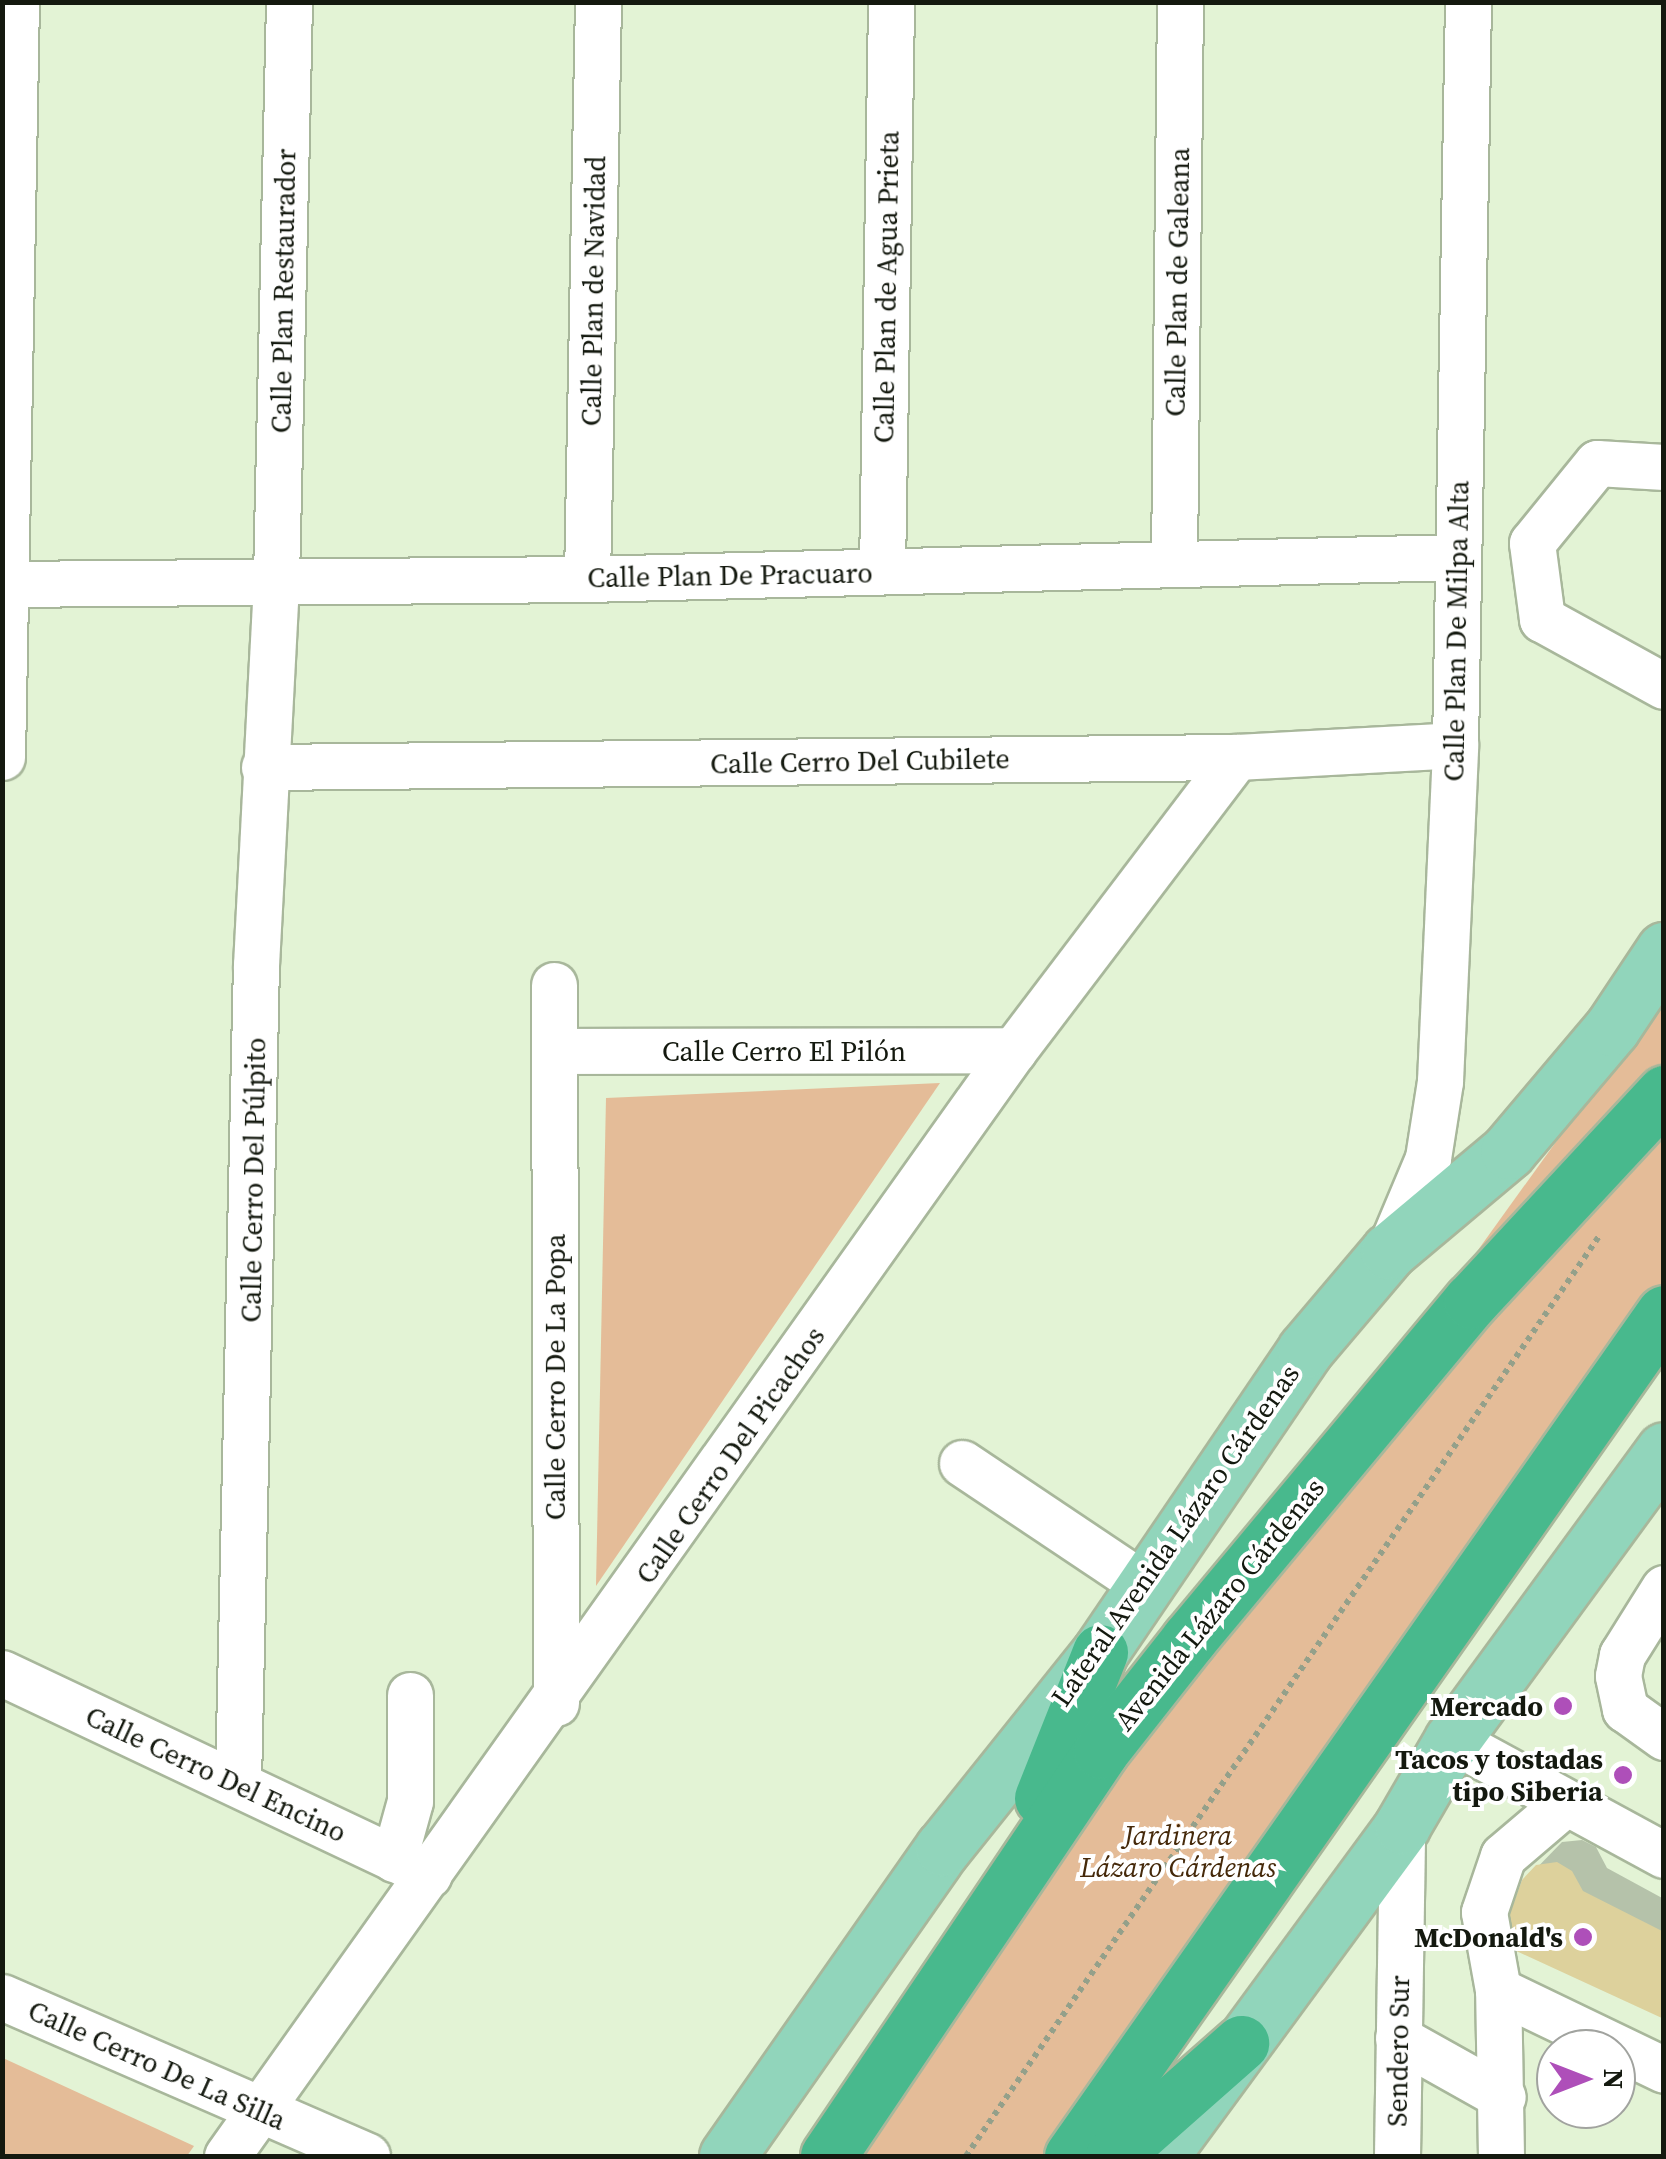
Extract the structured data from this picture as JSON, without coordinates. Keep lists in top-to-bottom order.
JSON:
{
  "streets": {
    "highway": ["Avenida Lázaro Cárdenas"],
    "main road": ["Lateral Avenida Lázaro Cárdenas"],
    "street": [
      "Calle Plan de Galeana",
      "Calle Plan de Agua Prieta",
      "Calle Plan Restaurador",
      "Calle Plan de Navidad",
      "Calle Plan De Pracuaro",
      "Calle Plan De Milpa Alta",
      "Calle Cerro Del Cubilete",
      "Calle Cerro El Pilón",
      "Calle Cerro Del Púlpito",
      "Calle Cerro De La Popa",
      "Calle Cerro Del Picachos",
      "Calle Cerro Del Encino",
      "Sendero Sur",
      "Calle Cerro De La Silla"
    ]
  },
  "crossings": [
    ["Calle Plan de Galeana", "Calle Plan De Pracuaro"],
    ["Calle Plan de Agua Prieta", "Calle Plan De Pracuaro"],
    ["Calle Plan Restaurador", "Calle Plan De Pracuaro"],
    ["Calle Plan Restaurador", "Calle Cerro Del Púlpito"],
    ["Calle Plan de Navidad", "Calle Plan De Pracuaro"],
    ["Calle Plan De Pracuaro", "Calle Plan De Milpa Alta"],
    ["Calle Plan De Pracuaro", "Calle Cerro Del Púlpito"],
    ["Calle Plan De Milpa Alta", "Calle Cerro Del Cubilete"],
    ["Calle Plan De Milpa Alta", "Lateral Avenida Lázaro Cárdenas"],
    ["Calle Cerro Del Cubilete", "Calle Cerro Del Púlpito"],
    ["Calle Cerro Del Cubilete", "Calle Cerro Del Picachos"],
    ["Calle Cerro El Pilón", "Calle Cerro De La Popa"],
    ["Calle Cerro El Pilón", "Calle Cerro Del Picachos"],
    ["Calle Cerro Del Púlpito", "Calle Cerro Del Encino"],
    ["Calle Cerro De La Popa", "Calle Cerro Del Picachos"],
    ["Calle Cerro Del Picachos", "Calle Cerro Del Encino"],
    ["Calle Cerro Del Picachos", "Calle Cerro De La Silla"]
  ],
  "parks": ["Jardinera Lázaro Cárdenas"],
  "places": ["Mercado", "Tacos y tostadas tipo Siberia", "McDonald's"],
  "north": "right"
}
